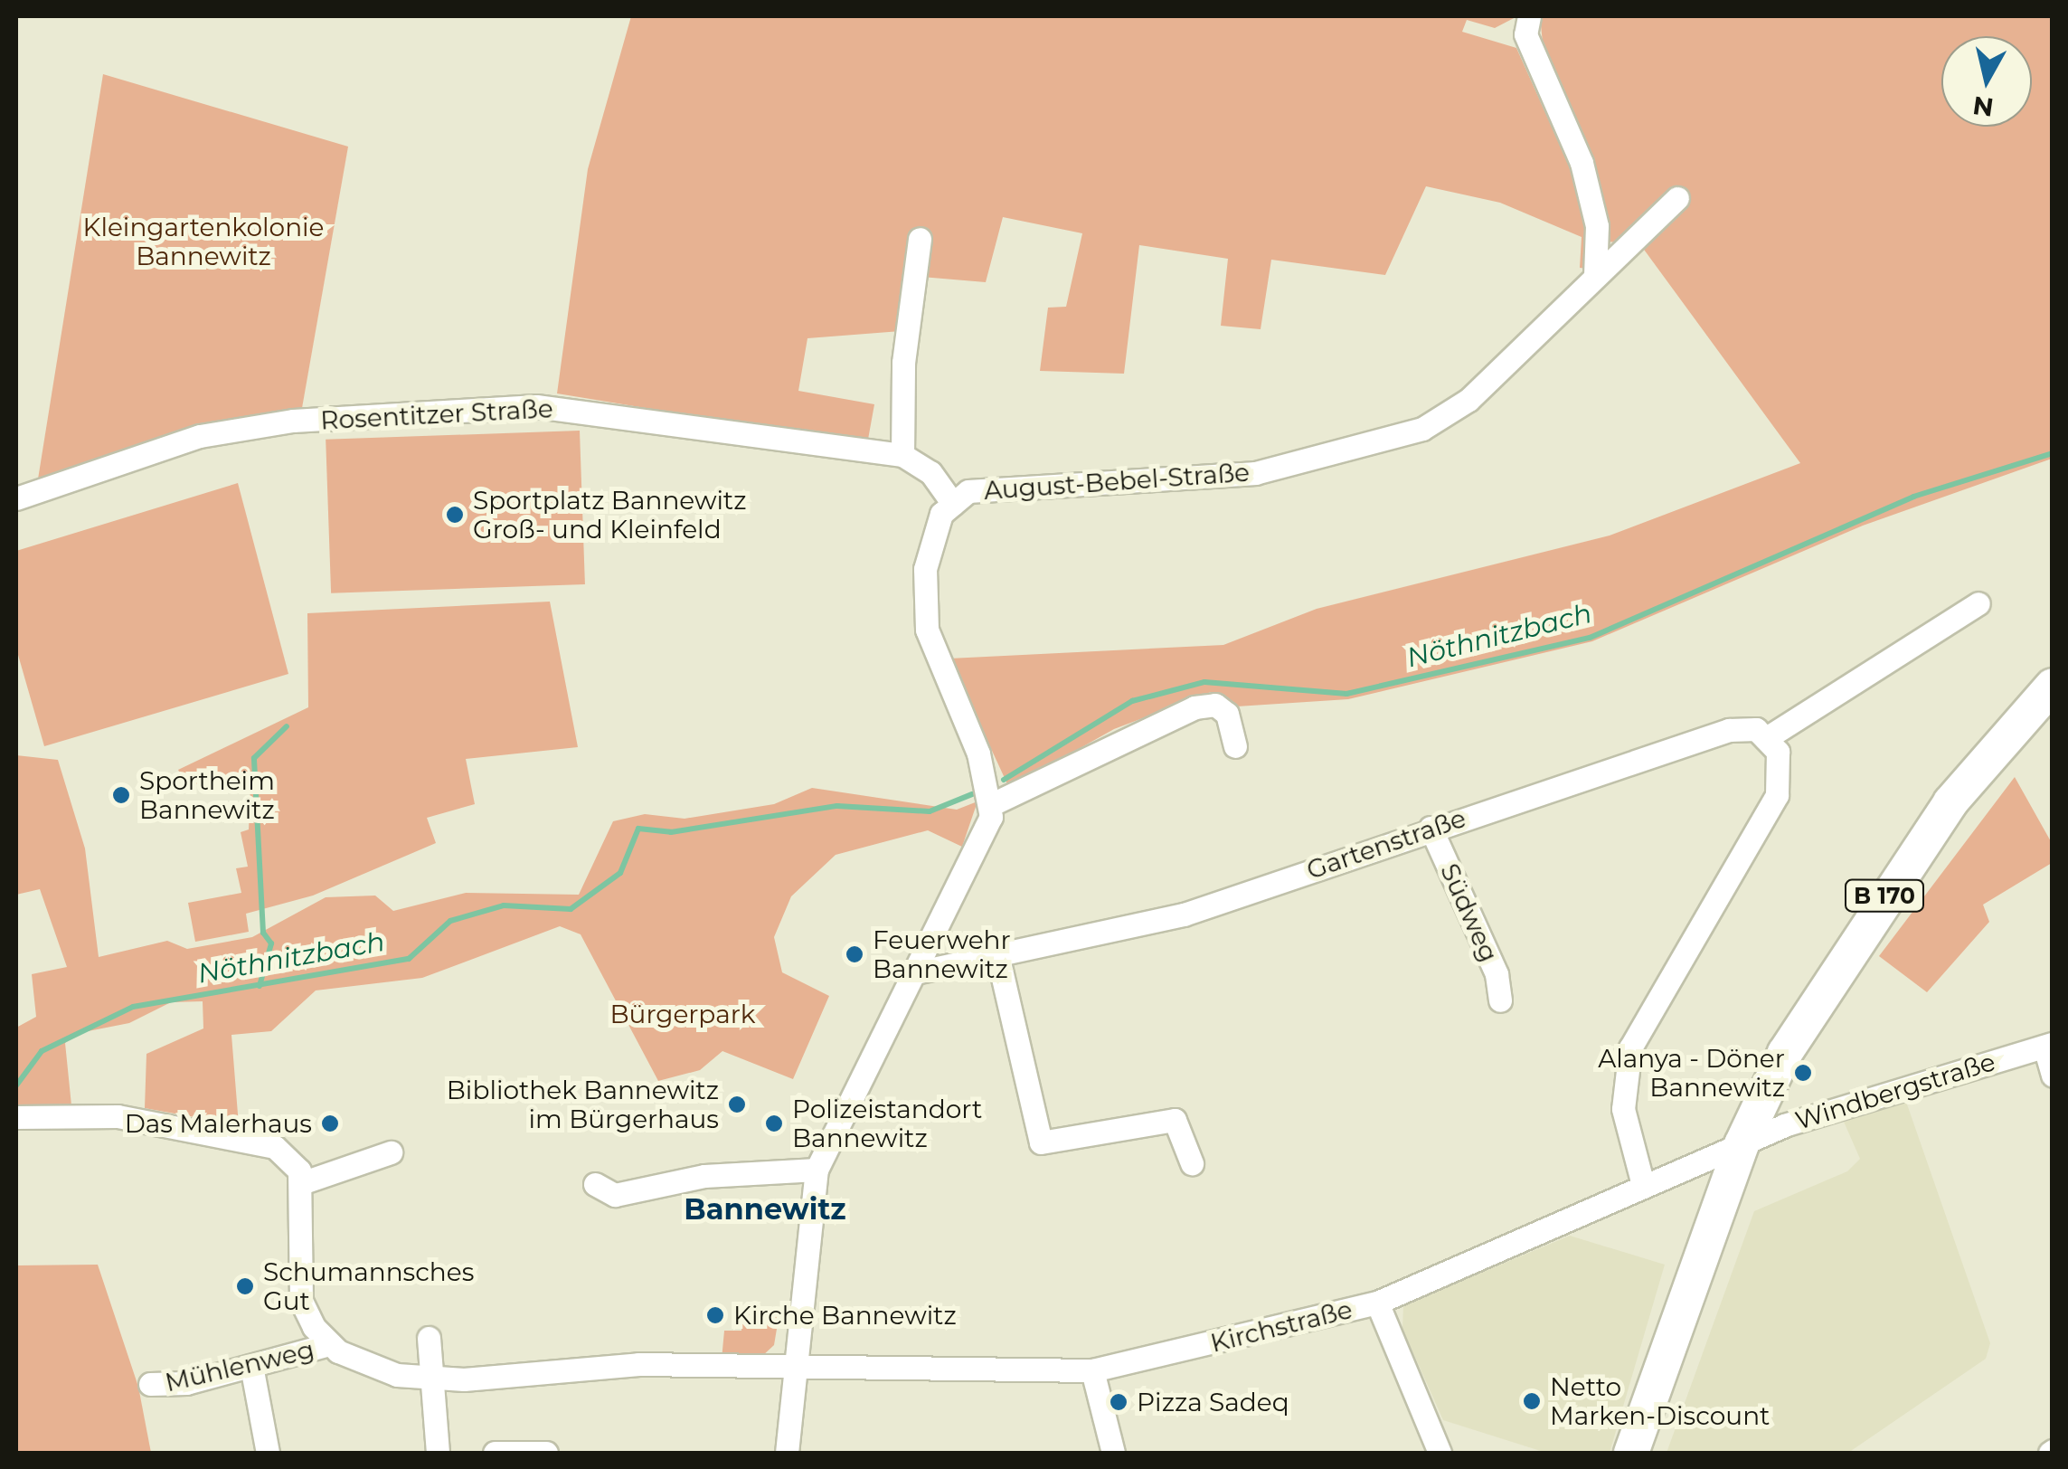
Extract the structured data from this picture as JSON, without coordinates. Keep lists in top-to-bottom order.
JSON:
{
  "streets": {
    "main road": ["B 170"],
    "street": [
      "Rosentitzer Straße",
      "August-Bebel-Straße",
      "Gartenstraße",
      "Südweg",
      "Windbergstraße",
      "Kirchstraße",
      "Mühlenweg"
    ]
  },
  "crossings": [
    ["Rosentitzer Straße", "August-Bebel-Straße"],
    ["August-Bebel-Straße", "Gartenstraße"],
    ["August-Bebel-Straße", "Kirchstraße"],
    ["Gartenstraße", "Südweg"],
    ["B 170", "Windbergstraße"],
    ["B 170", "Kirchstraße"],
    ["Windbergstraße", "Kirchstraße"],
    ["Kirchstraße", "Mühlenweg"]
  ],
  "districts": ["Bannewitz"],
  "water": ["Nöthnitzbach"],
  "parks": ["Kleingartenkolonie Bannewitz", "Bürgerpark"],
  "places": [
    "Sportplatz Bannewitz Groß- und Kleinfeld",
    "Sportheim Bannewitz",
    "Feuerwehr Bannewitz",
    "Alanya - Döner Bannewitz",
    "Bibliothek Bannewitz im Bürgerhaus",
    "Das Malerhaus",
    "Polizeistandort Bannewitz",
    "Schumannsches Gut",
    "Kirche Bannewitz",
    "Netto Marken-Discount",
    "Pizza Sadeq"
  ],
  "north": "bottom"
}
